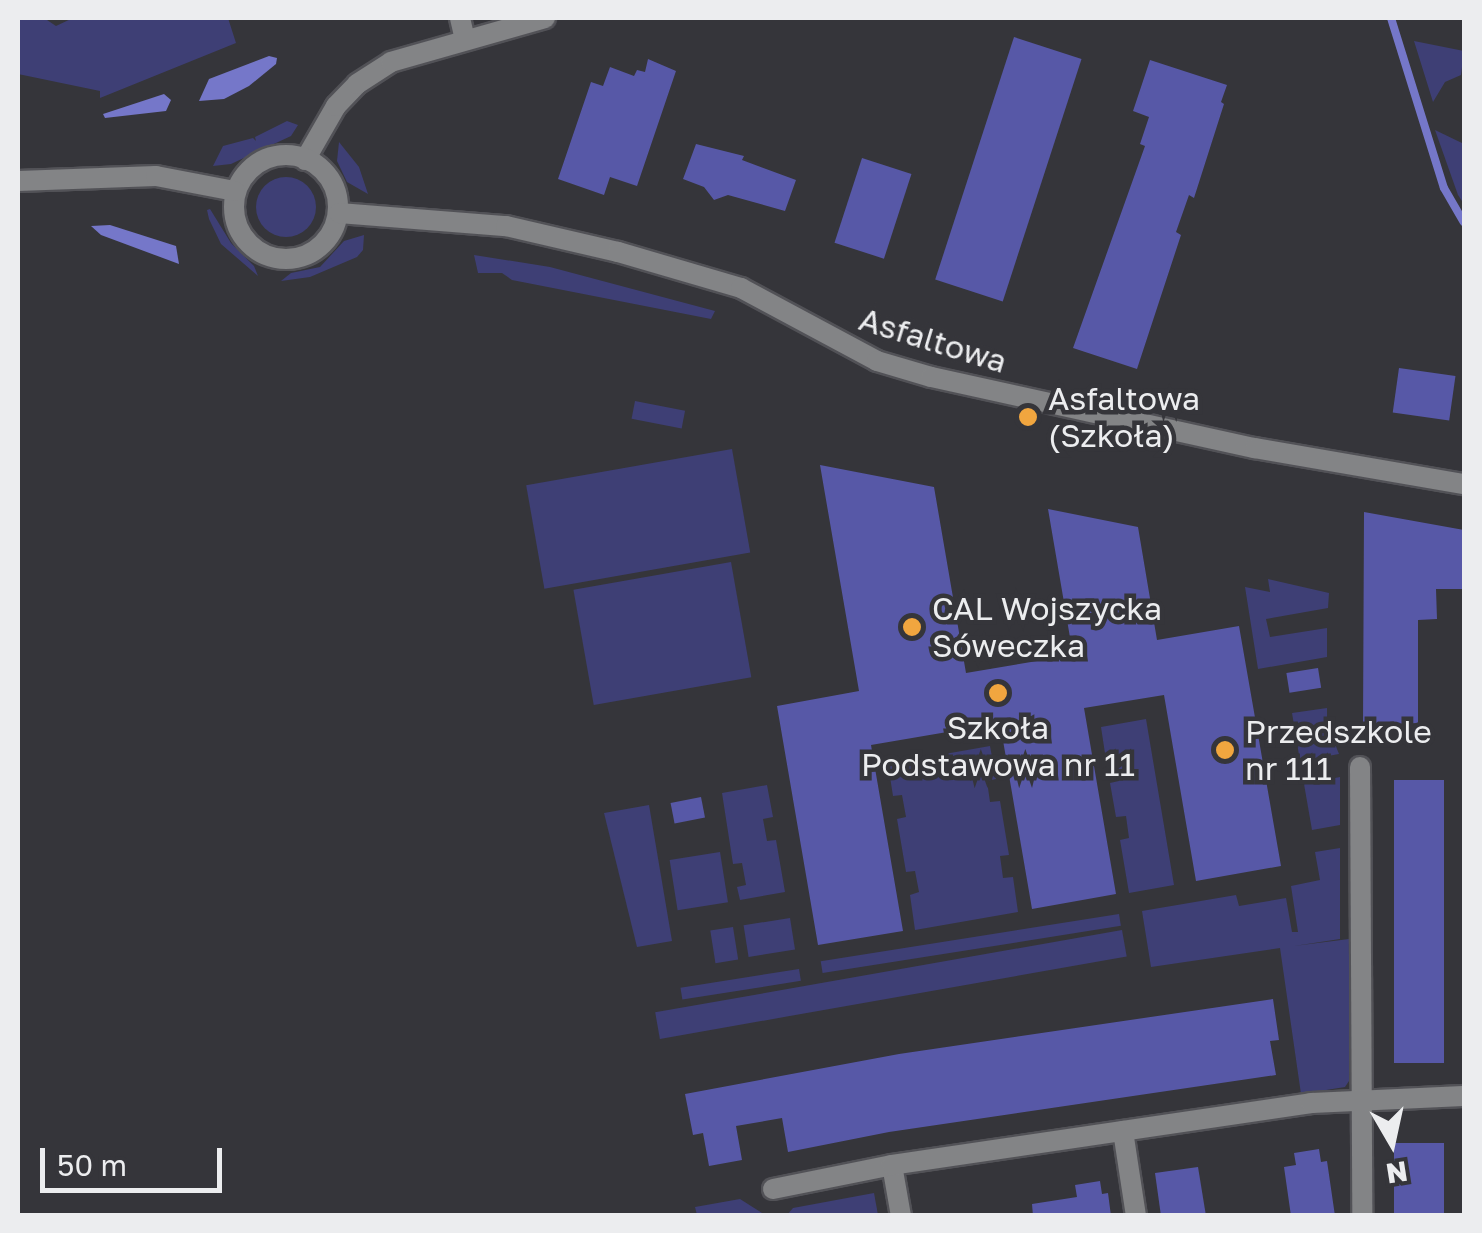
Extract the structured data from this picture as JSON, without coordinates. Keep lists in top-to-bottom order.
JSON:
{
  "streets": {
    "street": ["Asfaltowa"]
  },
  "places": [
    "Asfaltowa (Szkoła)",
    "CAL Wojszycka Sóweczka",
    "Szkoła Podstawowa nr 11",
    "Przedszkole nr 111"
  ],
  "scale_bar": "50 m",
  "north": "bottom"
}
